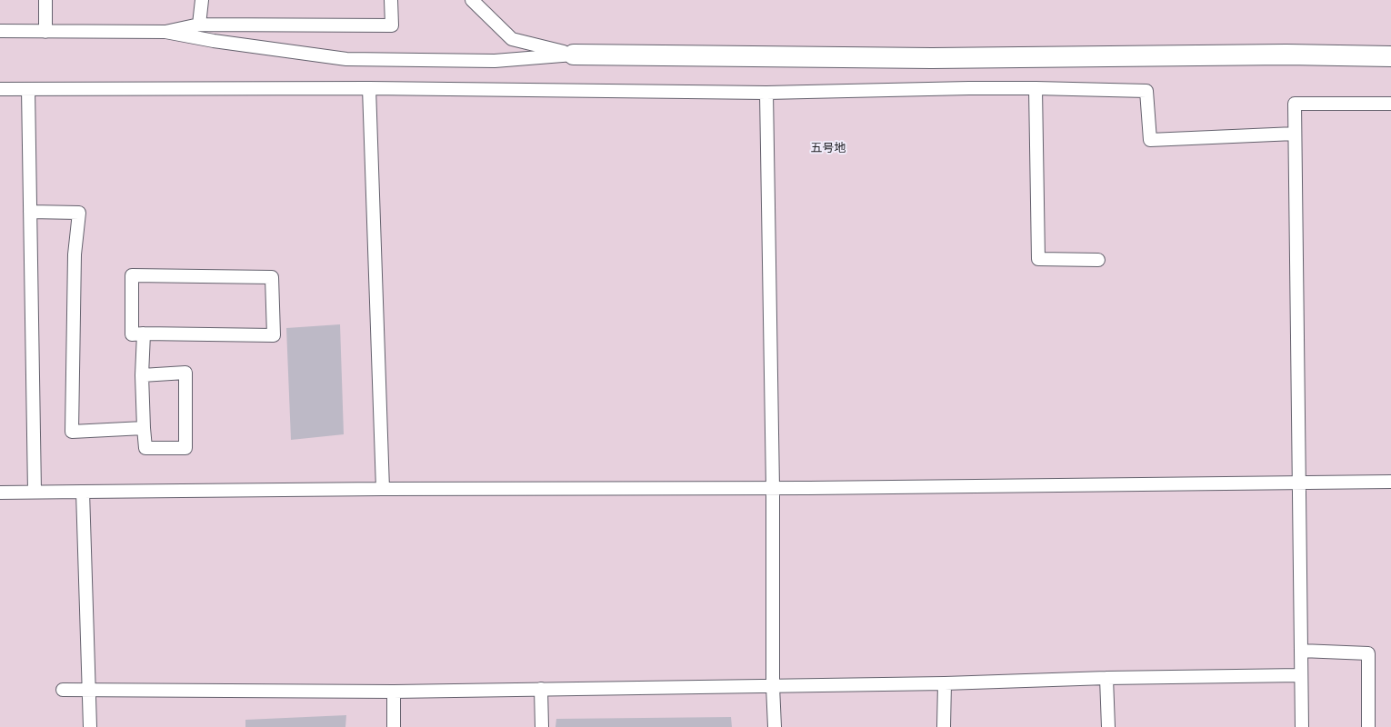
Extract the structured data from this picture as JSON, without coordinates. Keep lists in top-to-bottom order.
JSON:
{
  "districts": ["五号地"]
}
